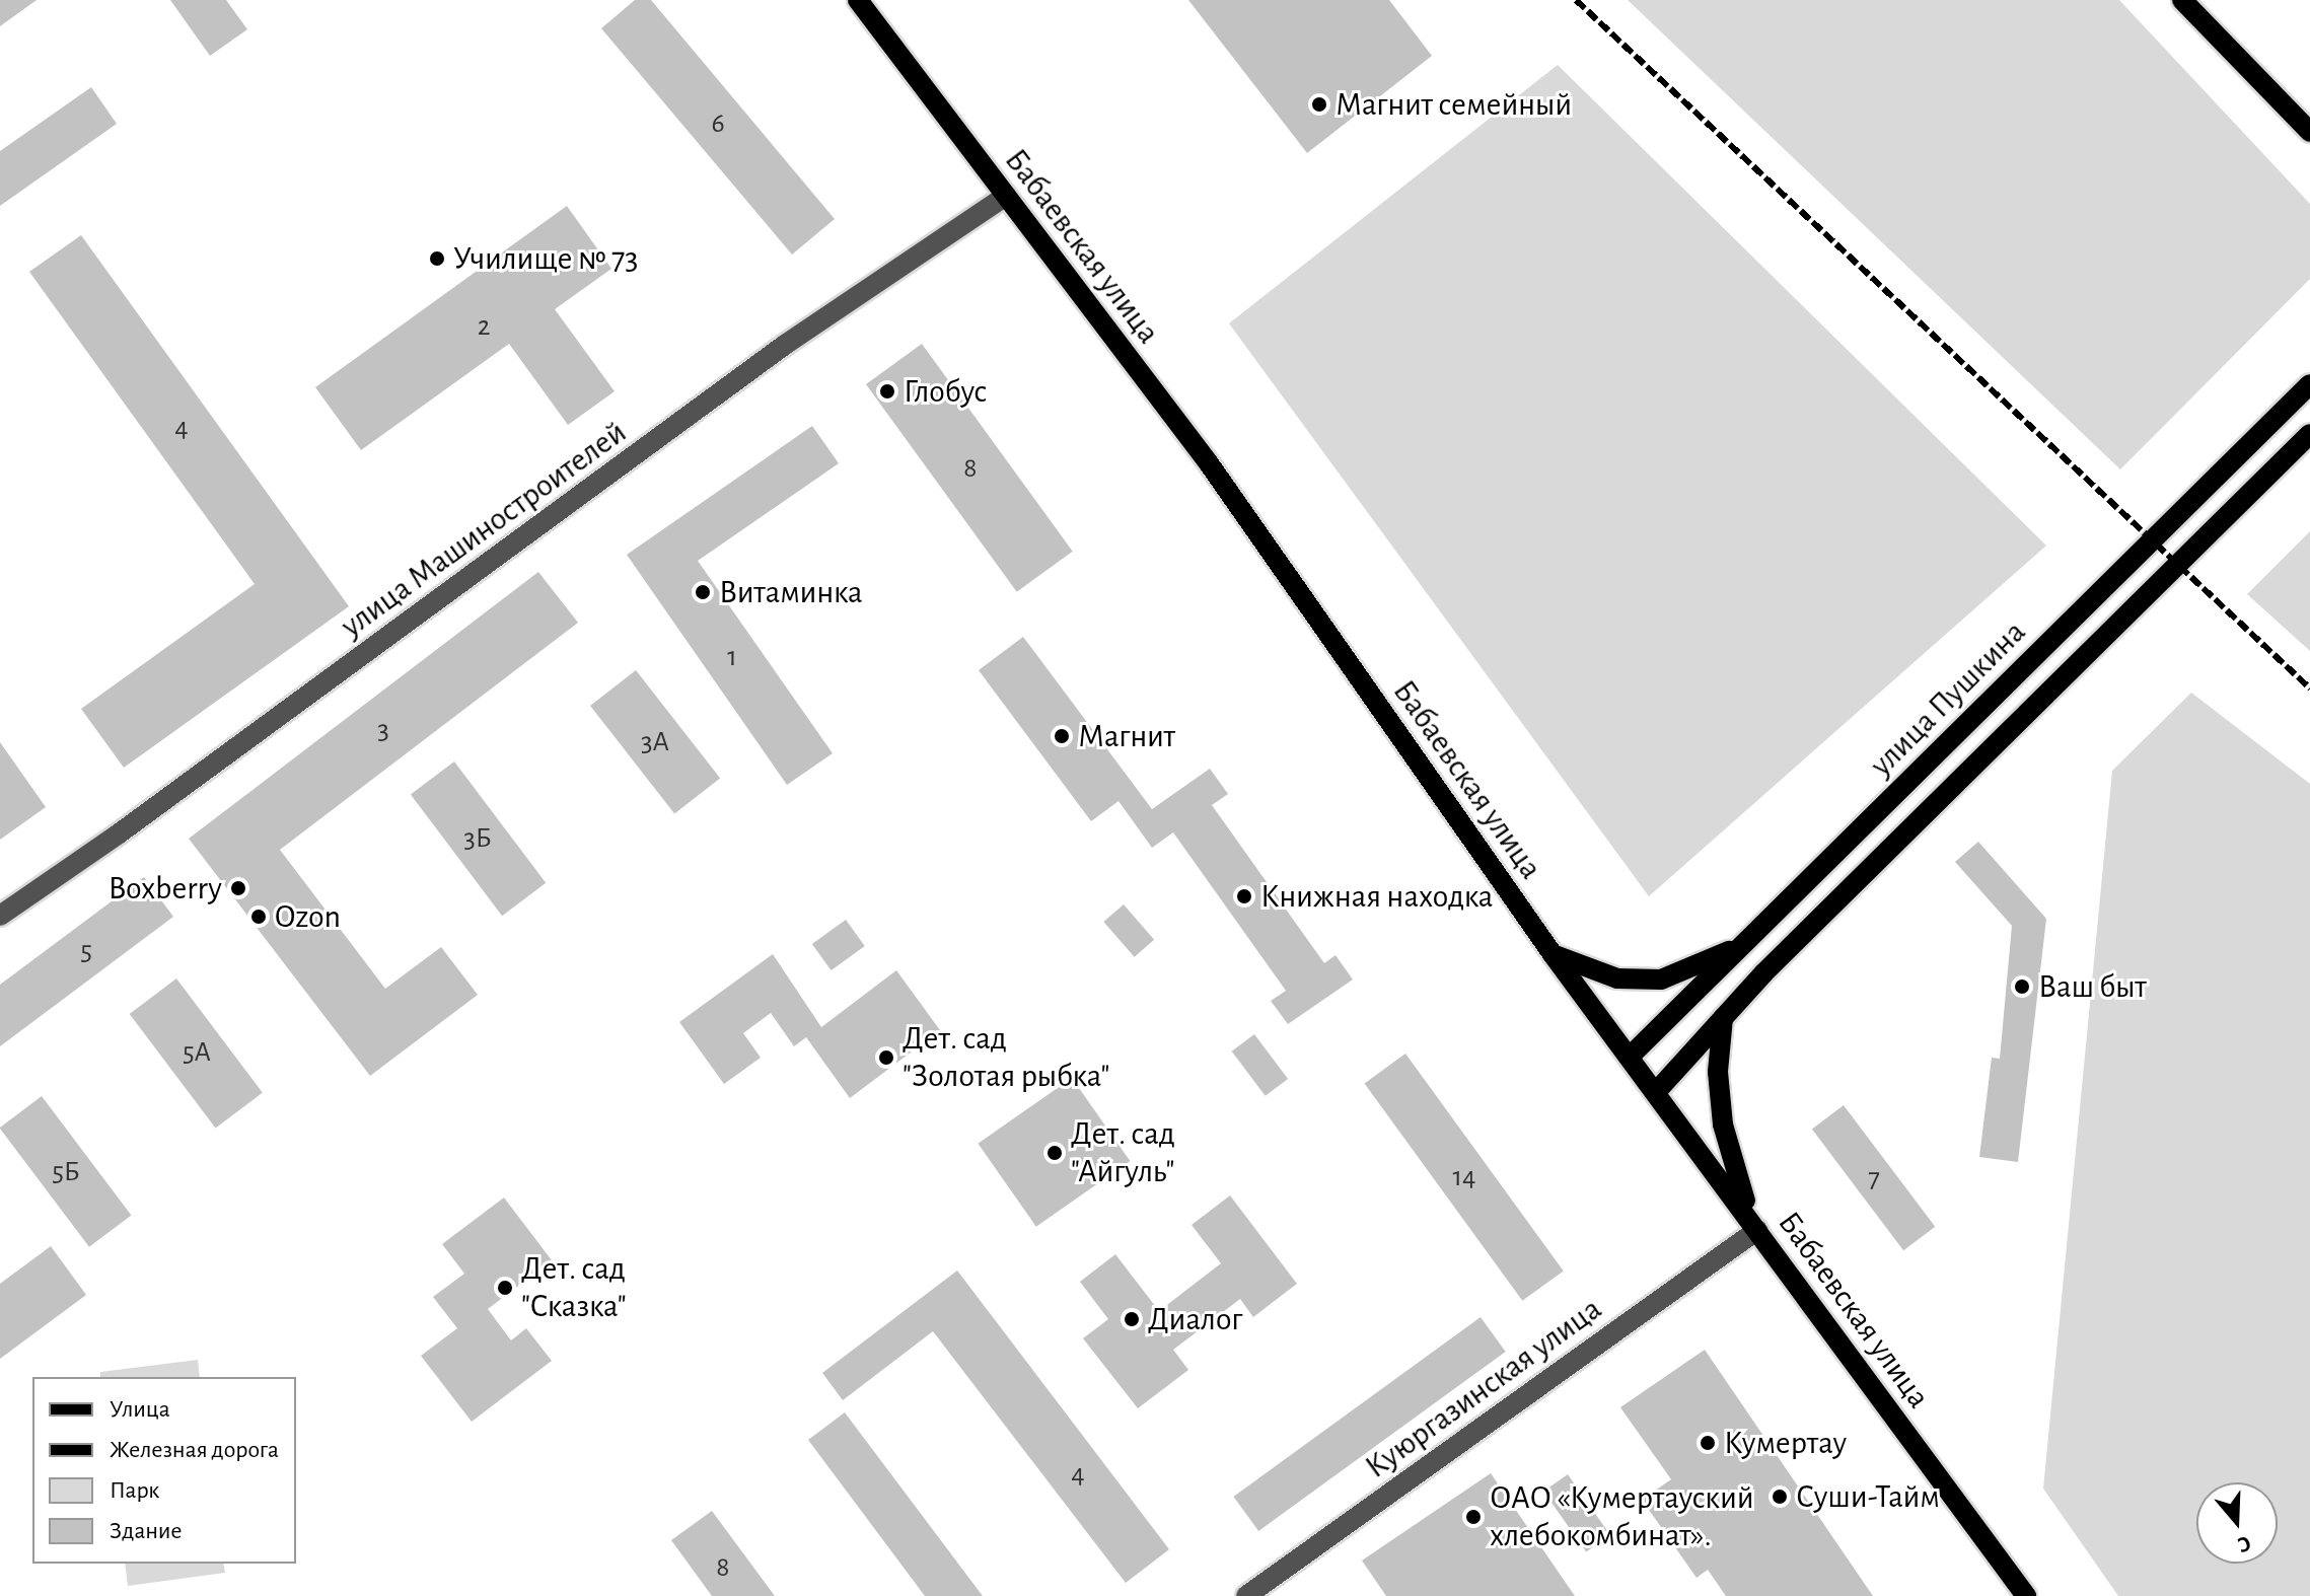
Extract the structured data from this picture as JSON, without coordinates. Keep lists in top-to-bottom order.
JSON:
{
  "streets": {
    "main road": ["Бабаевская улица", "улица Пушкина"],
    "street": ["улица Машиностроителей", "Куюргазинская улица"]
  },
  "crossings": [
    ["Бабаевская улица", "улица Машиностроителей"],
    ["Бабаевская улица", "улица Пушкина"],
    ["Бабаевская улица", "Куюргазинская улица"]
  ],
  "places": [
    "Магнит семейный",
    "Училище № 73",
    "Глобус",
    "Витаминка",
    "Магнит",
    "Boxberry",
    "Книжная находка",
    "Ozon",
    "Ваш быт",
    "Дет. сад \"Золотая рыбка\"",
    "Дет. сад \"Айгуль\"",
    "Дет. сад \"Сказка\"",
    "Диалог",
    "Кумертау",
    "Суши-Тайм",
    "ОАО «Кумертауский хлебокомбинат»."
  ],
  "house_numbers": [
    "6",
    "2",
    "4",
    "8",
    "1",
    "3",
    "3А",
    "3Б",
    "5",
    "5А",
    "5Б",
    "14",
    "7",
    "4",
    "8"
  ],
  "legend": [
    "Улица",
    "Железная дорога",
    "Парк",
    "Здание"
  ],
  "north": "bottom"
}
